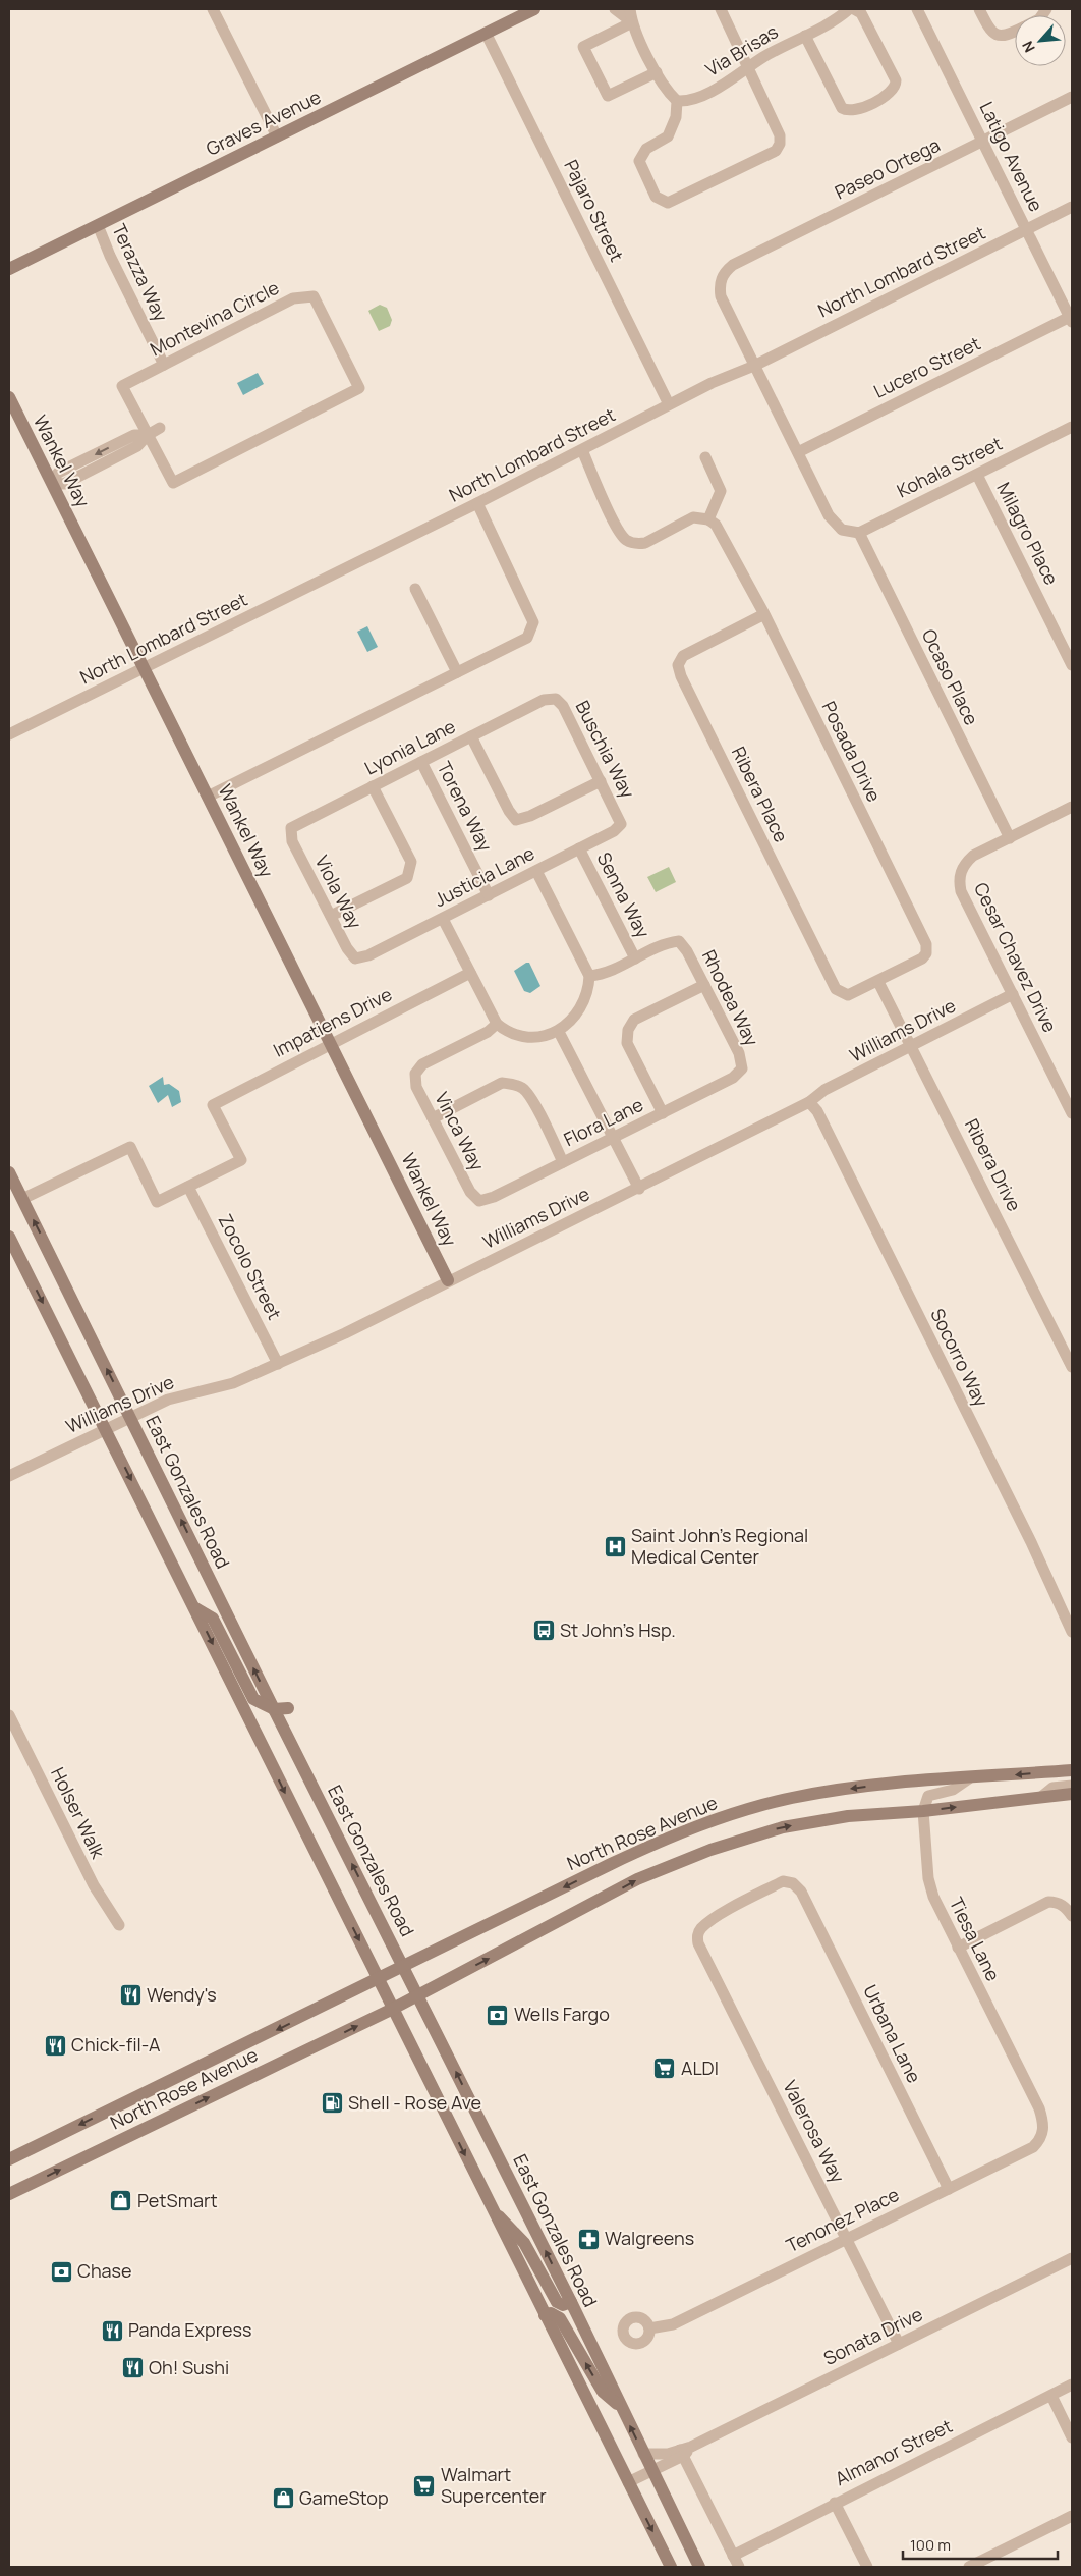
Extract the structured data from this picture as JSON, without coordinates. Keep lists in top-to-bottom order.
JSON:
{
  "streets": {
    "main road": [
      "Graves Avenue",
      "Wankel Way",
      "East Gonzales Road",
      "North Rose Avenue"
    ],
    "street": [
      "Via Brisas",
      "Latigo Avenue",
      "Paseo Ortega",
      "Pajaro Street",
      "North Lombard Street",
      "Terazza Way",
      "Montevina Circle",
      "Lucero Street",
      "Kohala Street",
      "Milagro Place",
      "Ocaso Place",
      "Lyonia Lane",
      "Buschia Way",
      "Posada Drive",
      "Ribera Place",
      "Torena Way",
      "Justicia Lane",
      "Viola Way",
      "Senna Way",
      "Cesar Chavez Drive",
      "Rhodea Way",
      "Impatiens Drive",
      "Williams Drive",
      "Flora Lane",
      "Vinca Way",
      "Ribera Drive",
      "Zocolo Street",
      "Socorro Way",
      "Holser Walk",
      "Tiesa Lane",
      "Urbana Lane",
      "Valerosa Way",
      "Tenonez Place",
      "Sonata Drive",
      "Almanor Street"
    ]
  },
  "crossings": [
    ["Graves Avenue", "Pajaro Street"],
    ["Graves Avenue", "Terazza Way"],
    ["Latigo Avenue", "Paseo Ortega"],
    ["Latigo Avenue", "North Lombard Street"],
    ["Latigo Avenue", "Lucero Street"],
    ["Paseo Ortega", "North Lombard Street"],
    ["Pajaro Street", "North Lombard Street"],
    ["North Lombard Street", "Wankel Way"],
    ["Terazza Way", "Montevina Circle"],
    ["Wankel Way", "Impatiens Drive"],
    ["Wankel Way", "Williams Drive"],
    ["Kohala Street", "Milagro Place"],
    ["Kohala Street", "Ocaso Place"],
    ["Ocaso Place", "Cesar Chavez Drive"],
    ["Lyonia Lane", "Buschia Way"],
    ["Lyonia Lane", "Torena Way"],
    ["Lyonia Lane", "Viola Way"],
    ["Buschia Way", "Justicia Lane"],
    ["Posada Drive", "Ribera Place"],
    ["Posada Drive", "Ribera Drive"],
    ["Ribera Place", "Ribera Drive"],
    ["Torena Way", "Justicia Lane"],
    ["Justicia Lane", "Viola Way"],
    ["Justicia Lane", "Senna Way"],
    ["Senna Way", "Rhodea Way"],
    ["Cesar Chavez Drive", "Williams Drive"],
    ["Rhodea Way", "Flora Lane"],
    ["Impatiens Drive", "Zocolo Street"],
    ["Williams Drive", "Ribera Drive"],
    ["Williams Drive", "Zocolo Street"],
    ["Williams Drive", "Socorro Way"],
    ["Williams Drive", "East Gonzales Road"],
    ["Flora Lane", "Vinca Way"],
    ["East Gonzales Road", "North Rose Avenue"],
    ["East Gonzales Road", "Sonata Drive"],
    ["North Rose Avenue", "Tiesa Lane"],
    ["Tiesa Lane", "Tenonez Place"],
    ["Urbana Lane", "Valerosa Way"],
    ["Urbana Lane", "Tenonez Place"],
    ["Valerosa Way", "Tenonez Place"],
    ["Valerosa Way", "Sonata Drive"]
  ],
  "places": {
    "hospital": ["Saint John's Regional Medical Center"],
    "bus stop": ["St John's Hsp."],
    "restaurant": [
      "Wendy's",
      "Chick-fil-A",
      "Panda Express",
      "Oh! Sushi"
    ],
    "bank": ["Wells Fargo", "Chase"],
    "supermarket": ["ALDI", "Walmart Supercenter"],
    "fuel station": ["Shell - Rose Ave"],
    "shop": ["PetSmart", "GameStop"],
    "pharmacy": ["Walgreens"]
  },
  "scale_bar": "100 m",
  "north": "bottom left"
}
